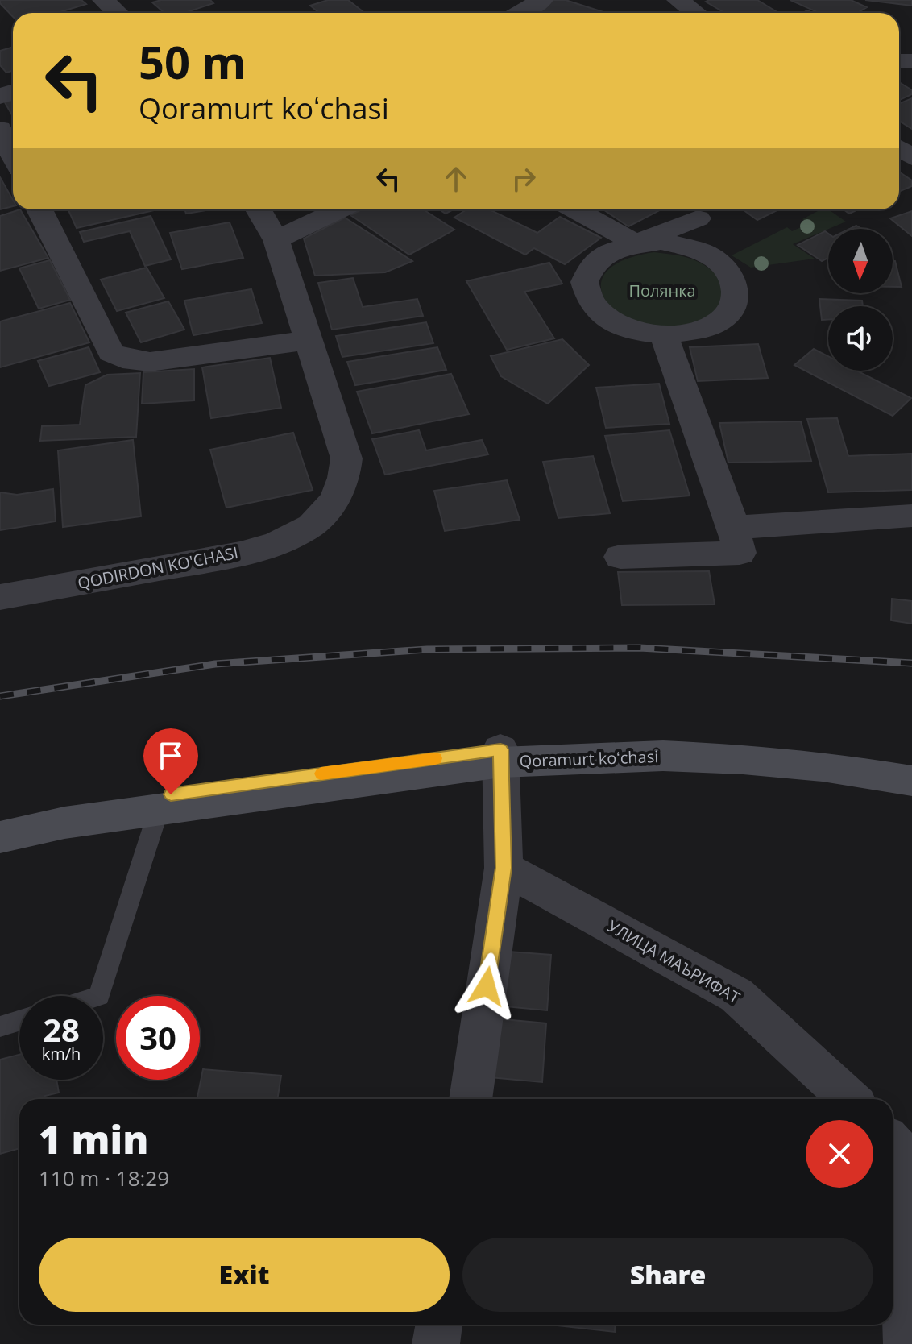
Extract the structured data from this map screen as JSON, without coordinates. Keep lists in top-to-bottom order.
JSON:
{
  "streets": {
    "main road": ["Qoramurt koʻchasi"],
    "street": ["QODIRDON KO'CHASI", "УЛИЦА МАЪРИФАТ"]
  },
  "parks": ["Полянка"],
  "north": "bottom",
  "page": {
    "turn": ["50 m", "Qoramurt koʻchasi"],
    "speed": "28 km/h",
    "limit": "30",
    "heading": ["1 min", "110 m · 18:29"],
    "buttons": ["Exit", "Share"]
  }
}
